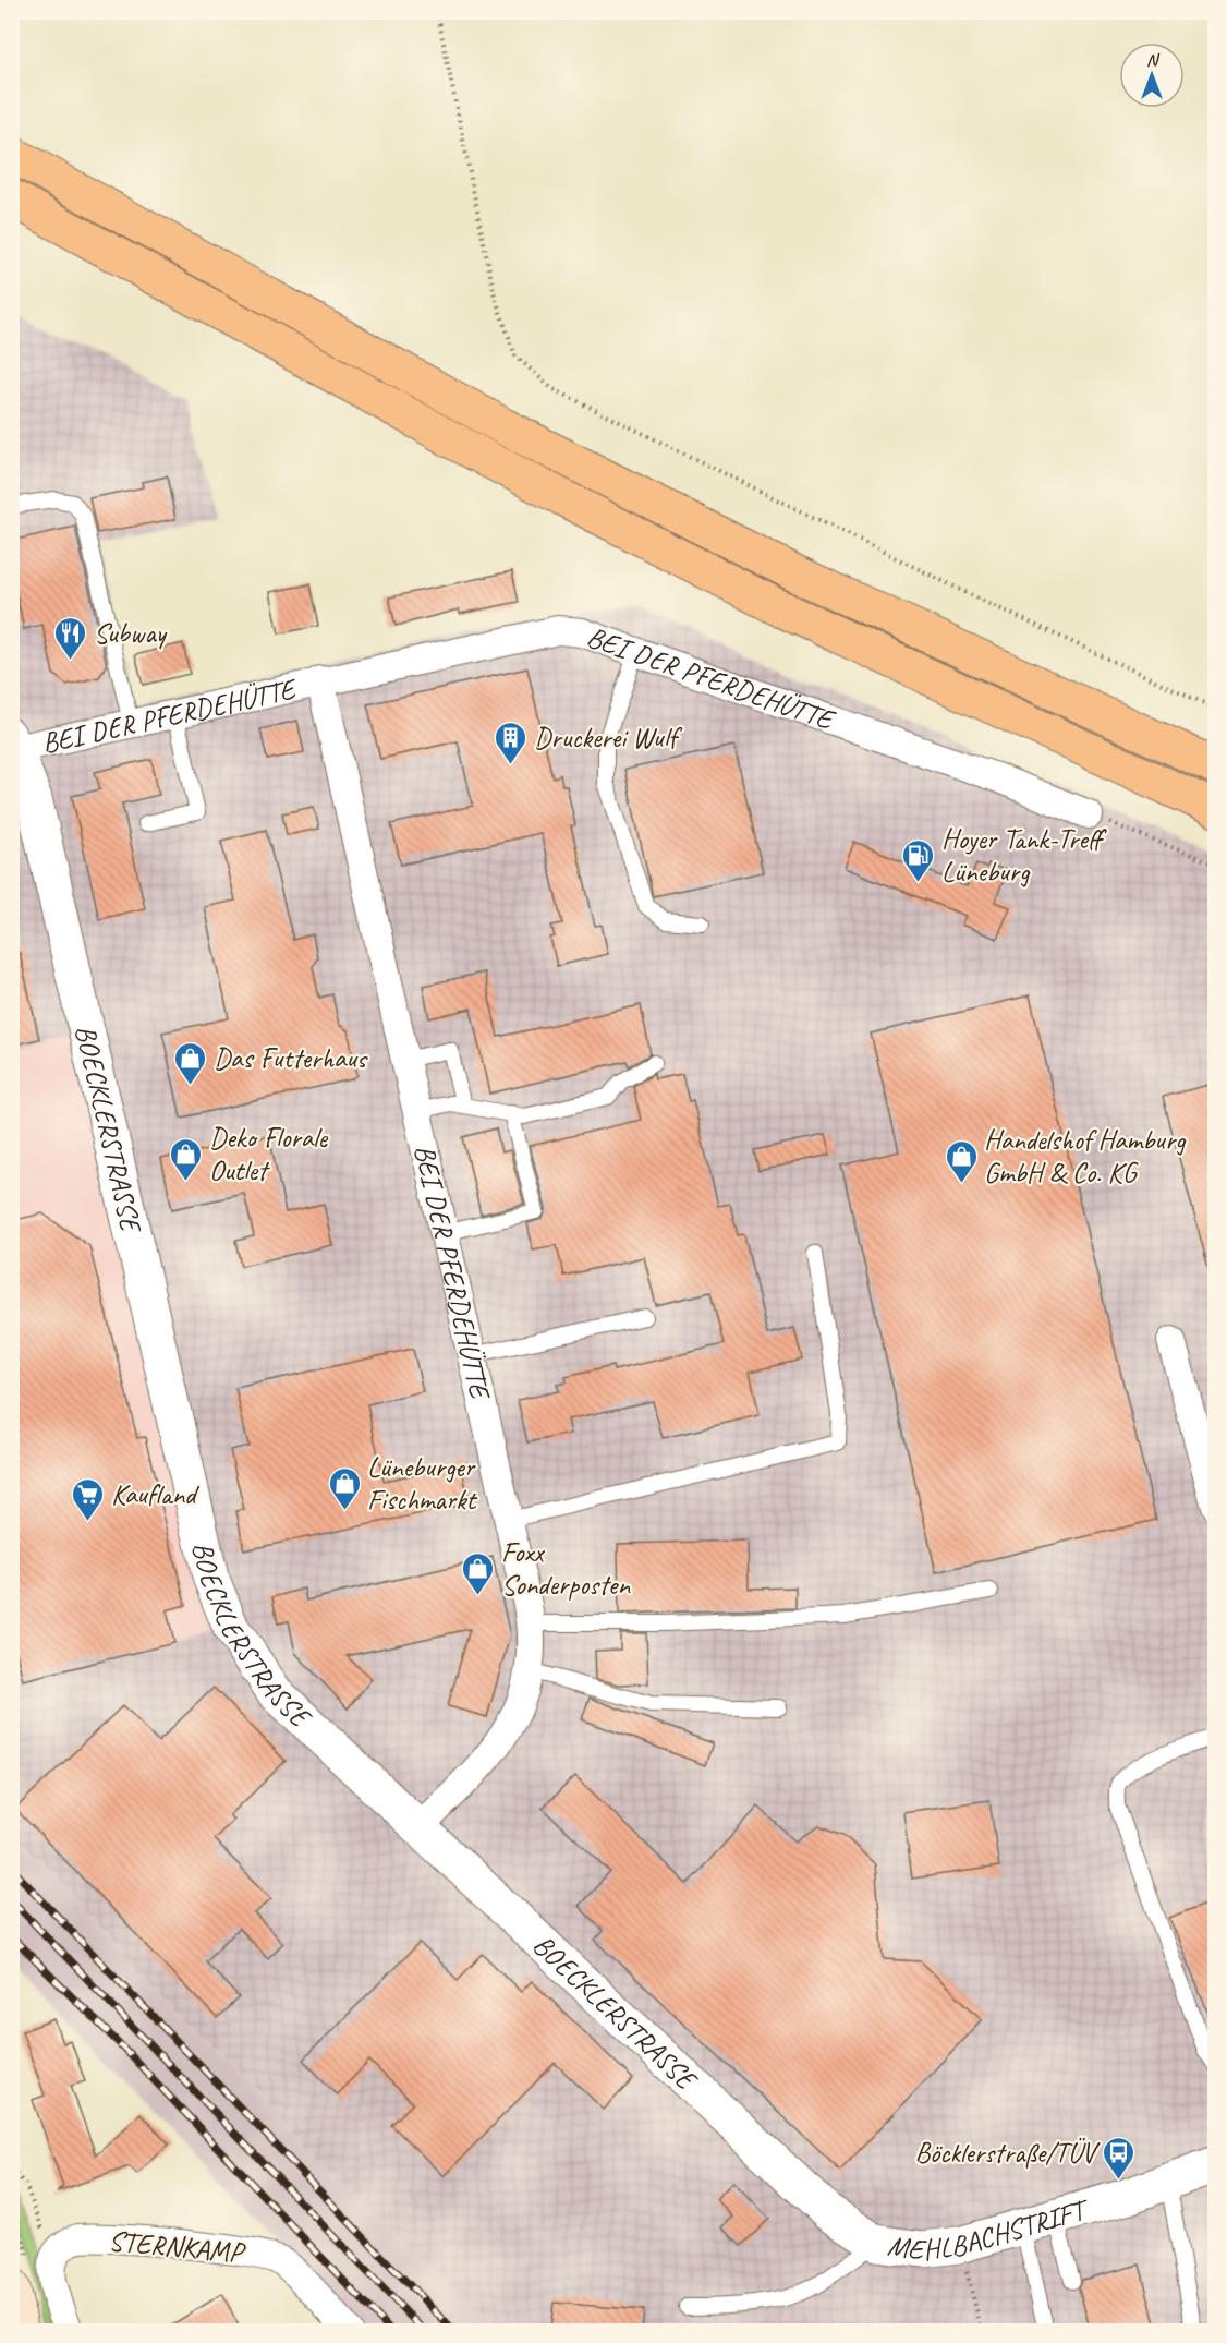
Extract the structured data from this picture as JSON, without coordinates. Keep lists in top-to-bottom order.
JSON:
{
  "streets": {
    "street": [
      "BEI DER PFERDEHÜTTE",
      "BOECKLERSTRASSE",
      "MEHLBACHSTRIFT",
      "STERNKAMP"
    ]
  },
  "crossings": [
    ["BEI DER PFERDEHÜTTE", "BOECKLERSTRASSE"],
    ["BOECKLERSTRASSE", "MEHLBACHSTRIFT"]
  ],
  "places": {
    "restaurant": ["Subway"],
    "building": ["Druckerei Wulf"],
    "fuel station": ["Hoyer Tank-Treff Lüneburg"],
    "shop": [
      "Das Futterhaus",
      "Deko Florale Outlet",
      "Handelshof Hamburg GmbH & Co. KG",
      "Lüneburger Fischmarkt",
      "Foxx Sonderposten"
    ],
    "supermarket": ["Kaufland"],
    "bus stop": ["Böcklerstraße/TÜV"]
  },
  "north": "top"
}
